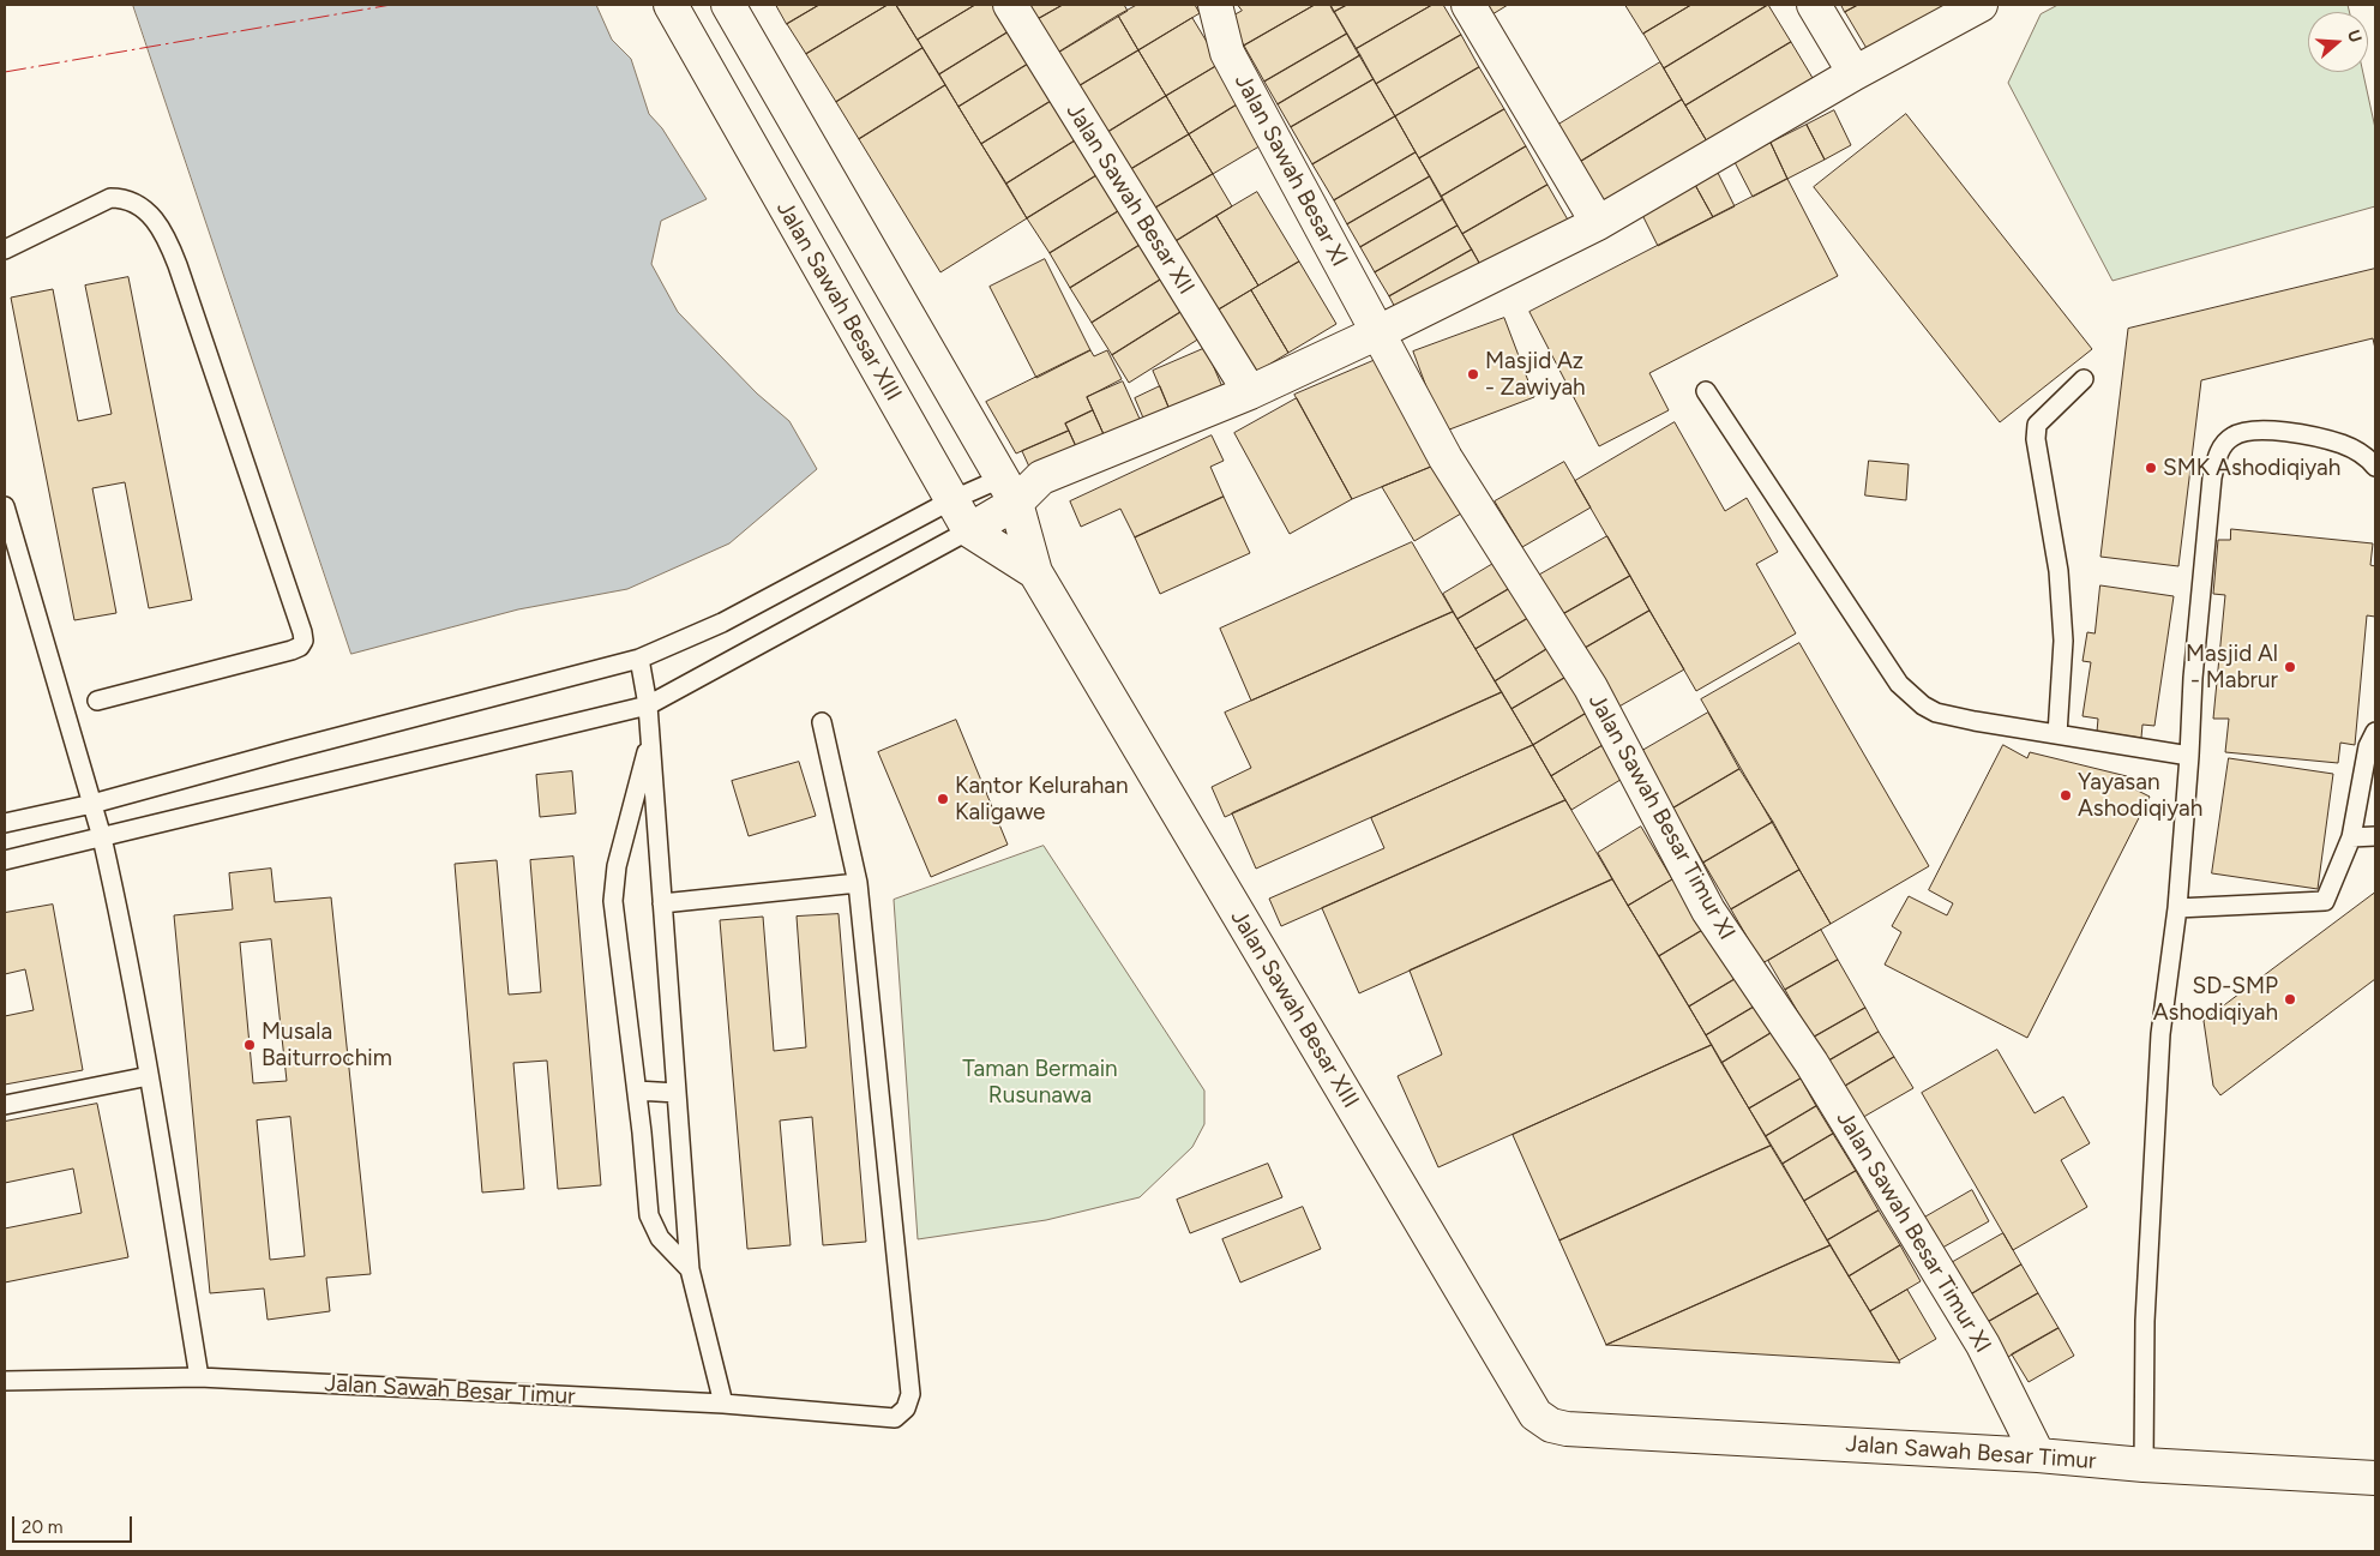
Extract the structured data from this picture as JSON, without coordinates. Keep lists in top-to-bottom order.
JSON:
{
  "streets": {
    "street": [
      "Jalan Sawah Besar XI",
      "Jalan Sawah Besar XII",
      "Jalan Sawah Besar XIII",
      "Jalan Sawah Besar Timur XI",
      "Jalan Sawah Besar Timur"
    ]
  },
  "crossings": [
    ["Jalan Sawah Besar XI", "Jalan Sawah Besar Timur XI"],
    ["Jalan Sawah Besar XIII", "Jalan Sawah Besar Timur"],
    ["Jalan Sawah Besar Timur XI", "Jalan Sawah Besar Timur"]
  ],
  "parks": ["Taman Bermain Rusunawa"],
  "places": [
    "Masjid Az - Zawiyah",
    "SMK Ashodiqiyah",
    "Masjid Al - Mabrur",
    "Yayasan Ashodiqiyah",
    "Kantor Kelurahan Kaligawe",
    "SD-SMP Ashodiqiyah",
    "Musala Baiturrochim"
  ],
  "scale_bar": "20 m",
  "north": "right"
}
